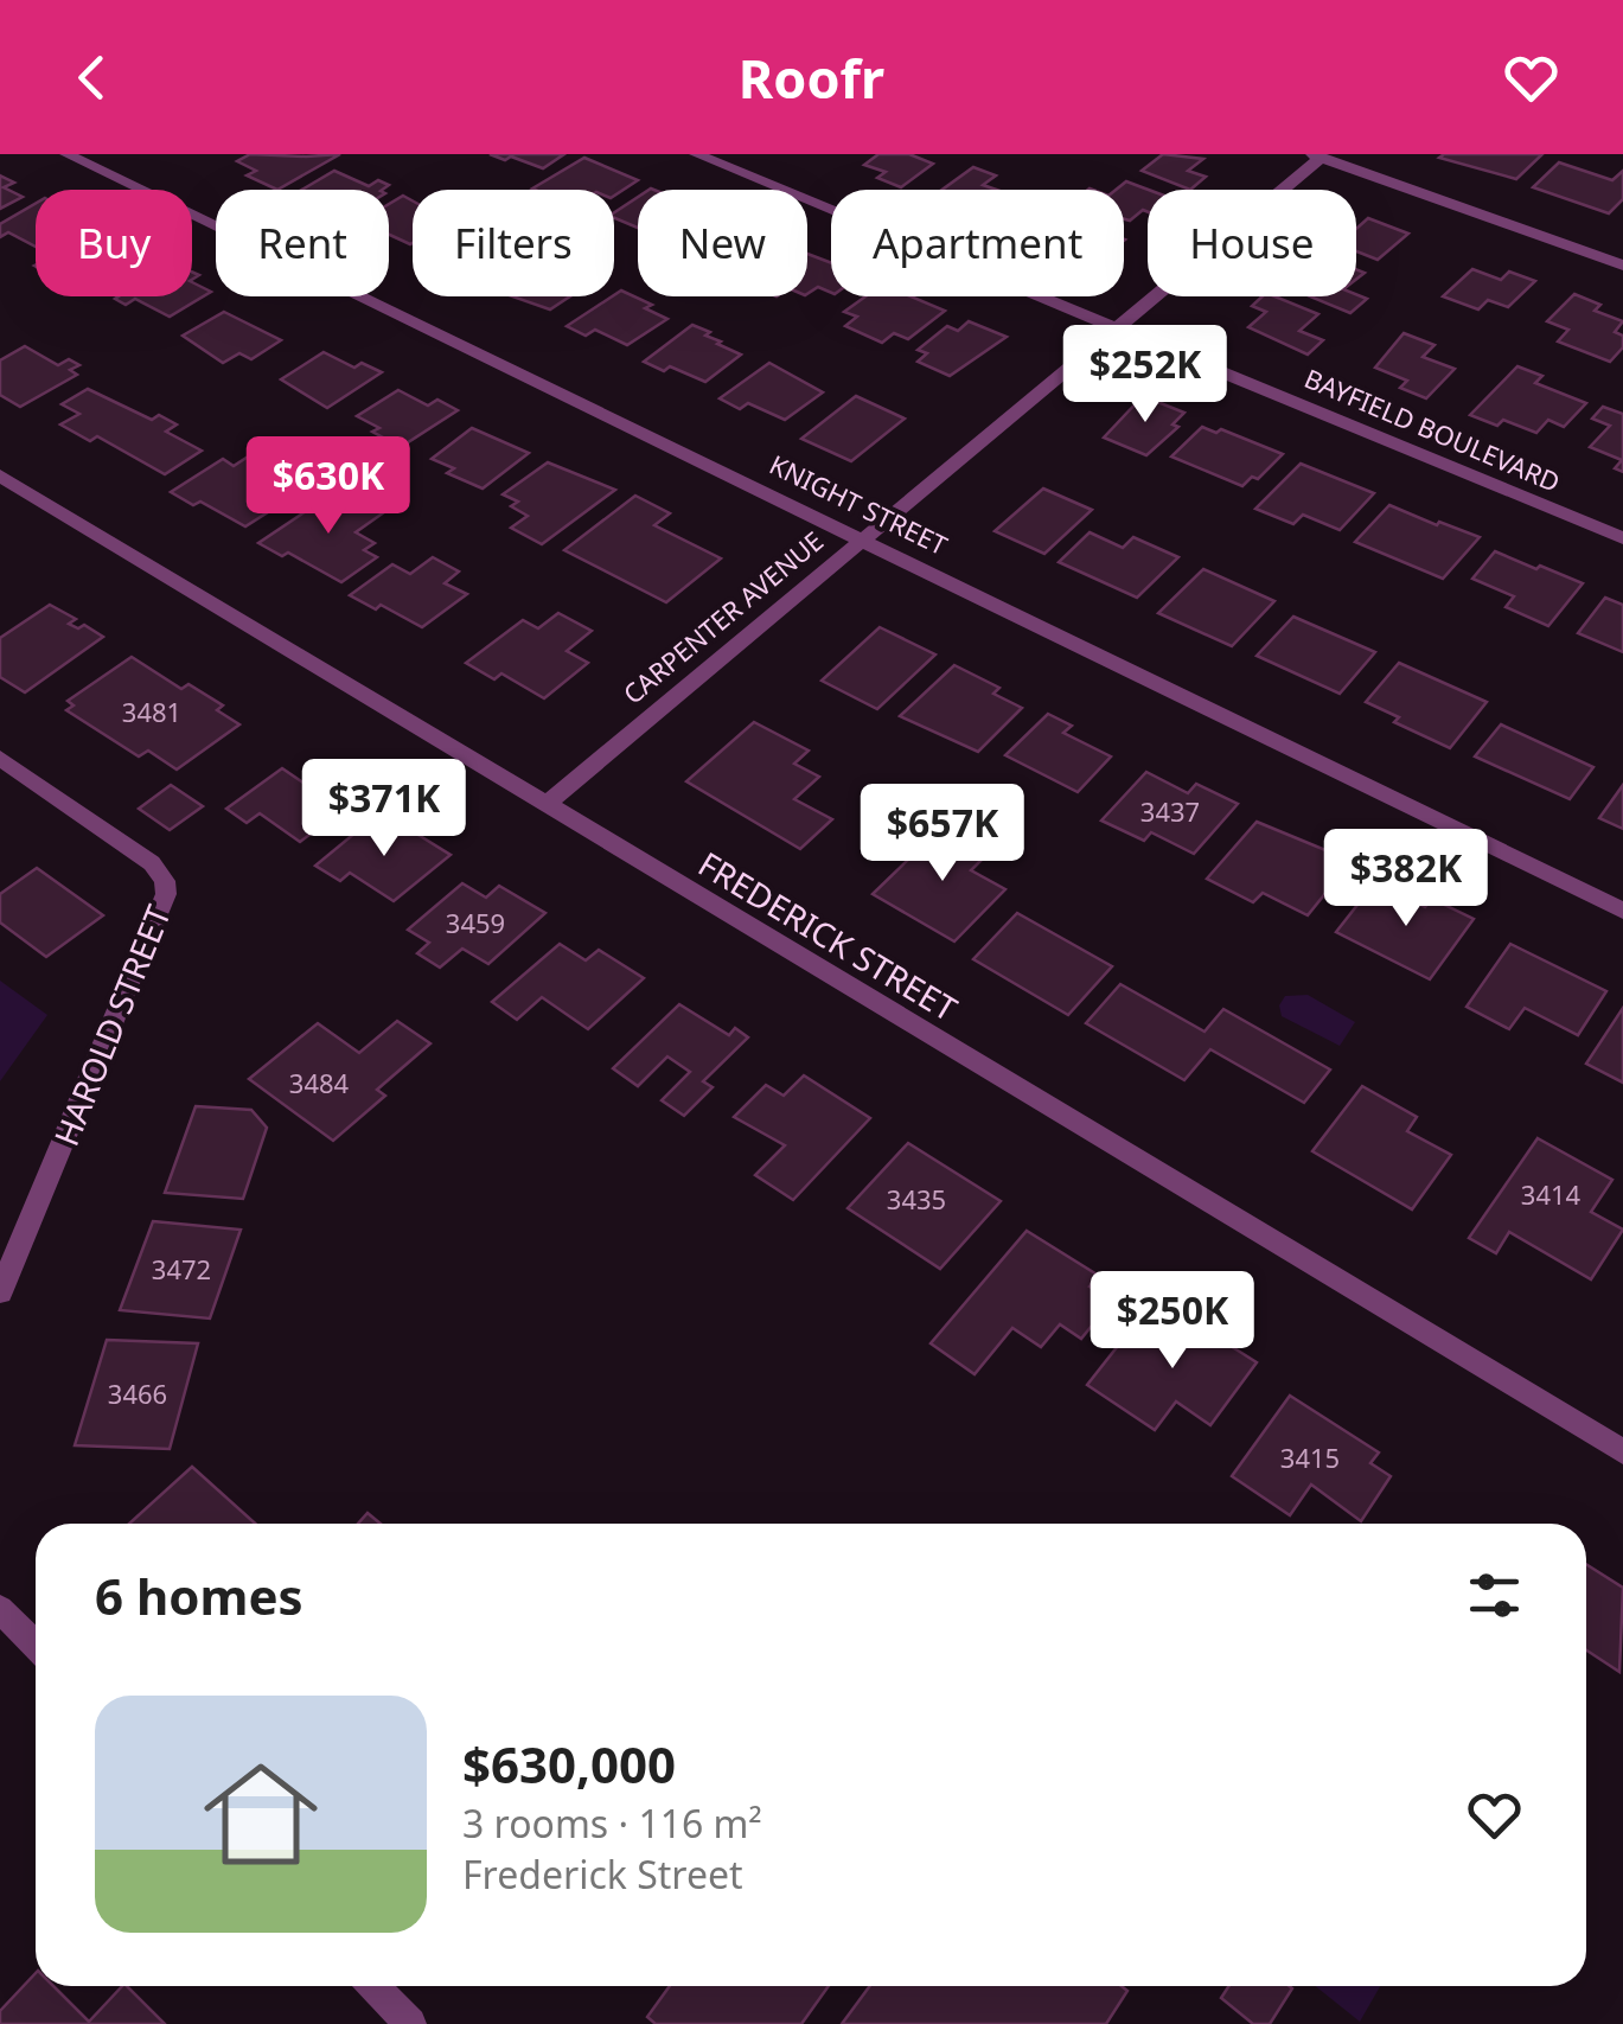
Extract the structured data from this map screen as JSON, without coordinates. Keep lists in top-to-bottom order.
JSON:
{
  "streets": {
    "street": [
      "BAYFIELD BOULEVARD",
      "KNIGHT STREET",
      "CARPENTER AVENUE",
      "FREDERICK STREET",
      "HAROLD STREET"
    ]
  },
  "crossings": [
    ["BAYFIELD BOULEVARD", "CARPENTER AVENUE"],
    ["KNIGHT STREET", "CARPENTER AVENUE"],
    ["CARPENTER AVENUE", "FREDERICK STREET"]
  ],
  "house_numbers": [
    "3481",
    "3437",
    "3459",
    "3484",
    "3414",
    "3435",
    "3472",
    "3466",
    "3415"
  ],
  "page": {
    "header": "Roofr",
    "chip": [
      "Buy",
      "Rent",
      "Filters",
      "New",
      "Apartment",
      "House"
    ],
    "price": [
      "$252K",
      "$630K",
      "$371K",
      "$657K",
      "$382K",
      "$250K"
    ],
    "heading": "6 homes",
    "list": [
      {
        "name": "$630,000",
        "note": "3 rooms · 116 m² · Frederick Street"
      }
    ]
  }
}
